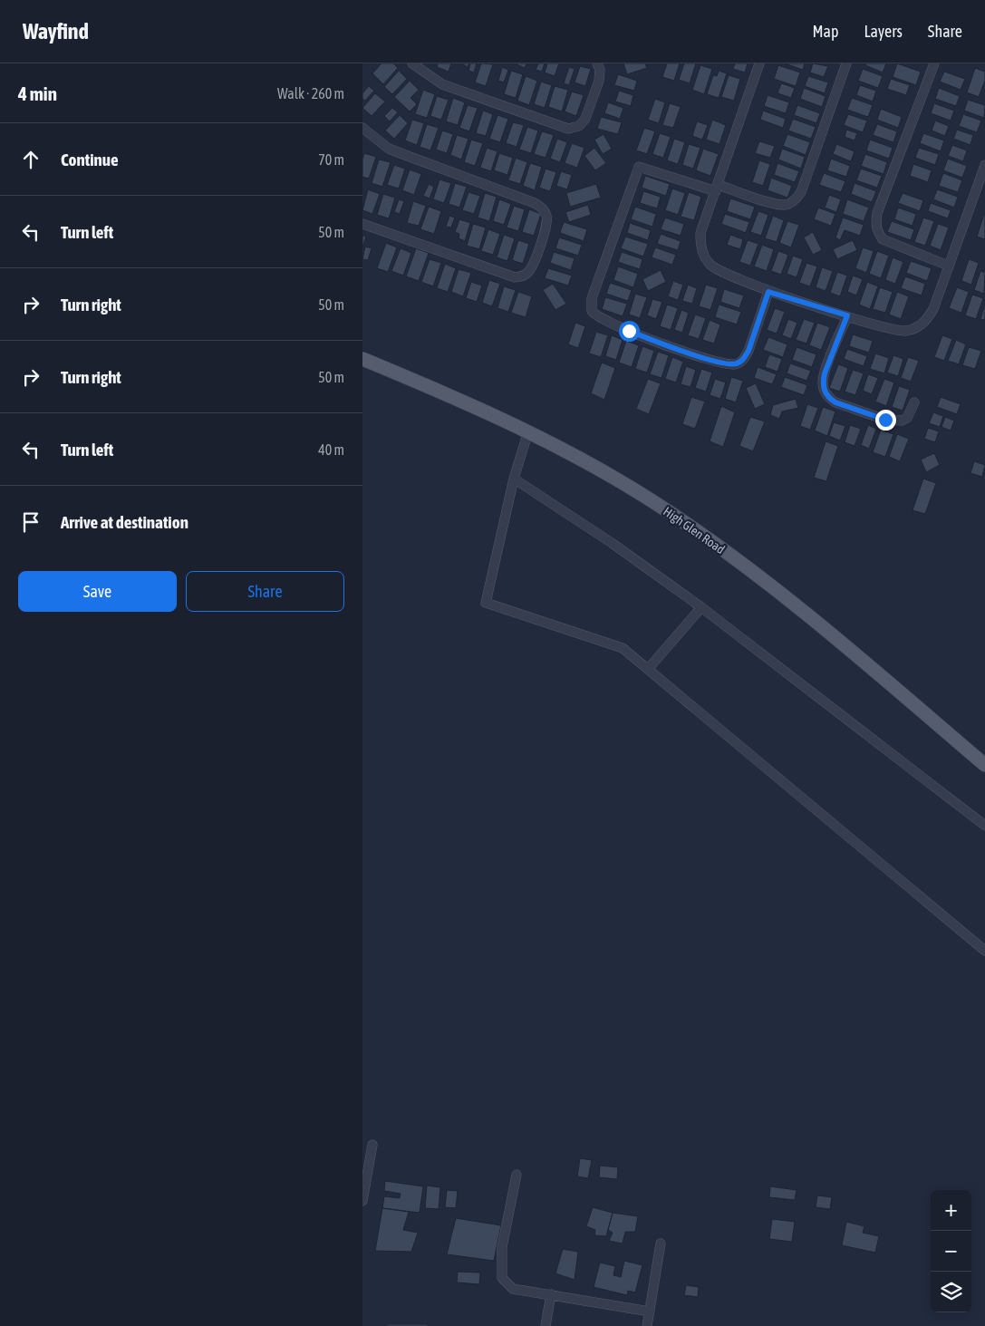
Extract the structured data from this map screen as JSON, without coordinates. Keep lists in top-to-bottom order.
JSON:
{
  "streets": {
    "main road": ["High Glen Road"]
  },
  "page": {
    "header": "Wayfind",
    "nav": ["Map", "Layers", "Share"],
    "heading": ["4 min", "Walk · 260 m"],
    "list": [
      ["Continue", "70 m"],
      ["Turn left", "50 m"],
      ["Turn right", "50 m"],
      ["Turn right", "50 m"],
      ["Turn left", "40 m"],
      "Arrive at destination"
    ],
    "buttons": ["Save", "Share"],
    "map_buttons": ["+", "−"]
  }
}
